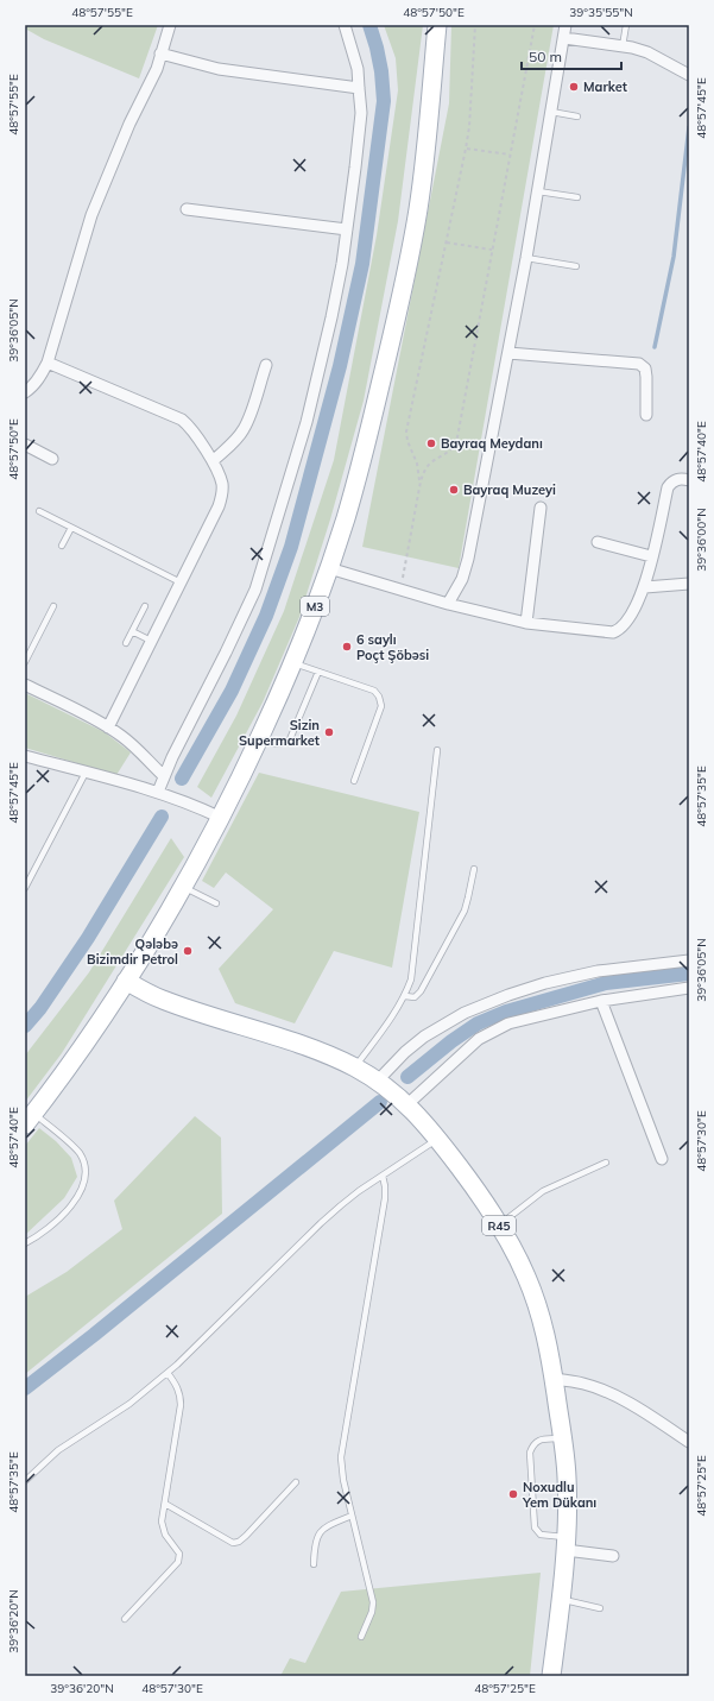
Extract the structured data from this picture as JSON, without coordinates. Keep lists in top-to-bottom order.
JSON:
{
  "streets": {
    "main road": ["M3", "R45"]
  },
  "crossings": [
    ["M3", "R45"]
  ],
  "places": [
    "Market",
    "Bayraq Meydanı",
    "Bayraq Muzeyi",
    "6 saylı Poçt Şöbəsi",
    "Sizin Supermarket",
    "Qələbə Bizimdir Petrol",
    "Noxudlu Yem Dükanı"
  ],
  "scale_bar": "50 m",
  "coordinates": [
    "48°57'55\"E",
    "48°57'50\"E",
    "39°35'55\"N",
    "48°57'45\"E",
    "39°36'05\"N",
    "48°57'40\"E",
    "39°36'00\"N",
    "48°57'35\"E",
    "48°57'30\"E",
    "48°57'25\"E",
    "39°36'20\"N"
  ]
}
